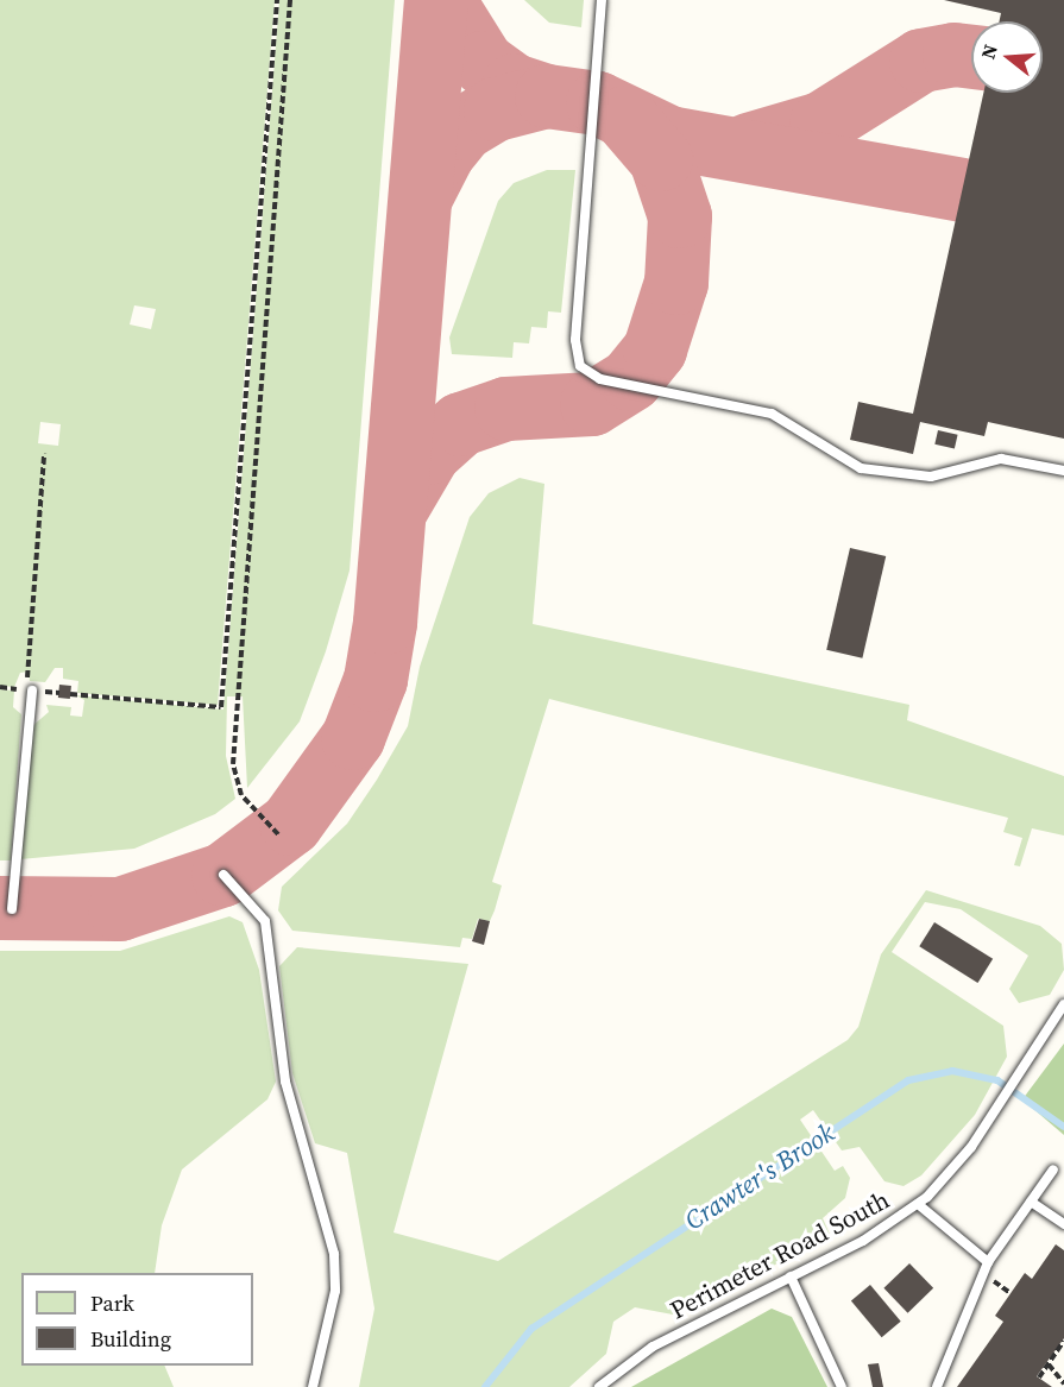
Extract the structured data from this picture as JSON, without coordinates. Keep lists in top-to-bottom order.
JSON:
{
  "streets": {
    "lane": ["Perimeter Road South"]
  },
  "water": ["Crawter's Brook"],
  "legend": ["Park", "Building"],
  "north": "left"
}
